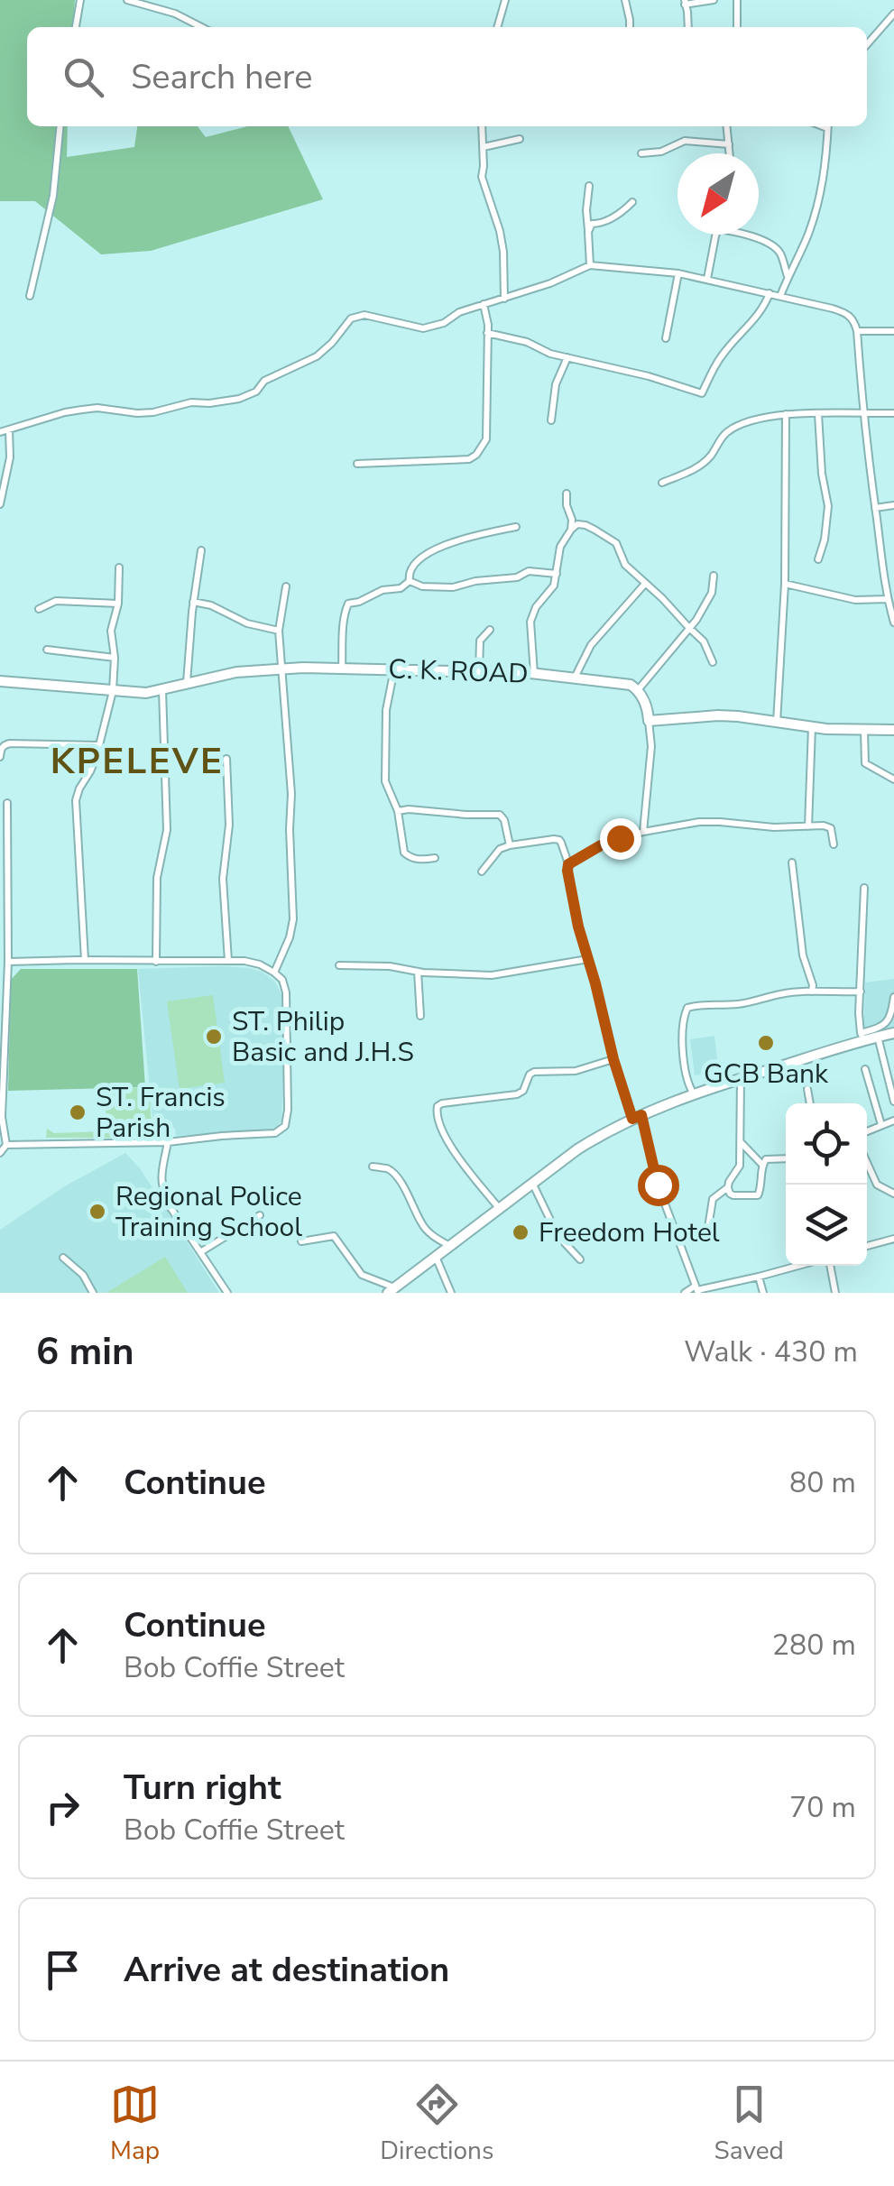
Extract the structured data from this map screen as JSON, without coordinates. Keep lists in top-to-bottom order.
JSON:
{
  "streets": {
    "street": ["C. K. ROAD"]
  },
  "districts": ["KPELEVE"],
  "places": [
    "ST. Philip Basic and J.H.S",
    "GCB Bank",
    "ST. Francis Parish",
    "Regional Police Training School",
    "Freedom Hotel"
  ],
  "north": "bottom left",
  "page": {
    "search": "Search here",
    "heading": ["6 min", "Walk · 430 m"],
    "list": [
      ["Continue", "80 m"],
      ["Continue", "Bob Coffie Street", "280 m"],
      ["Turn right", "Bob Coffie Street", "70 m"],
      "Arrive at destination"
    ],
    "nav": ["Map", "Directions", "Saved"]
  }
}
